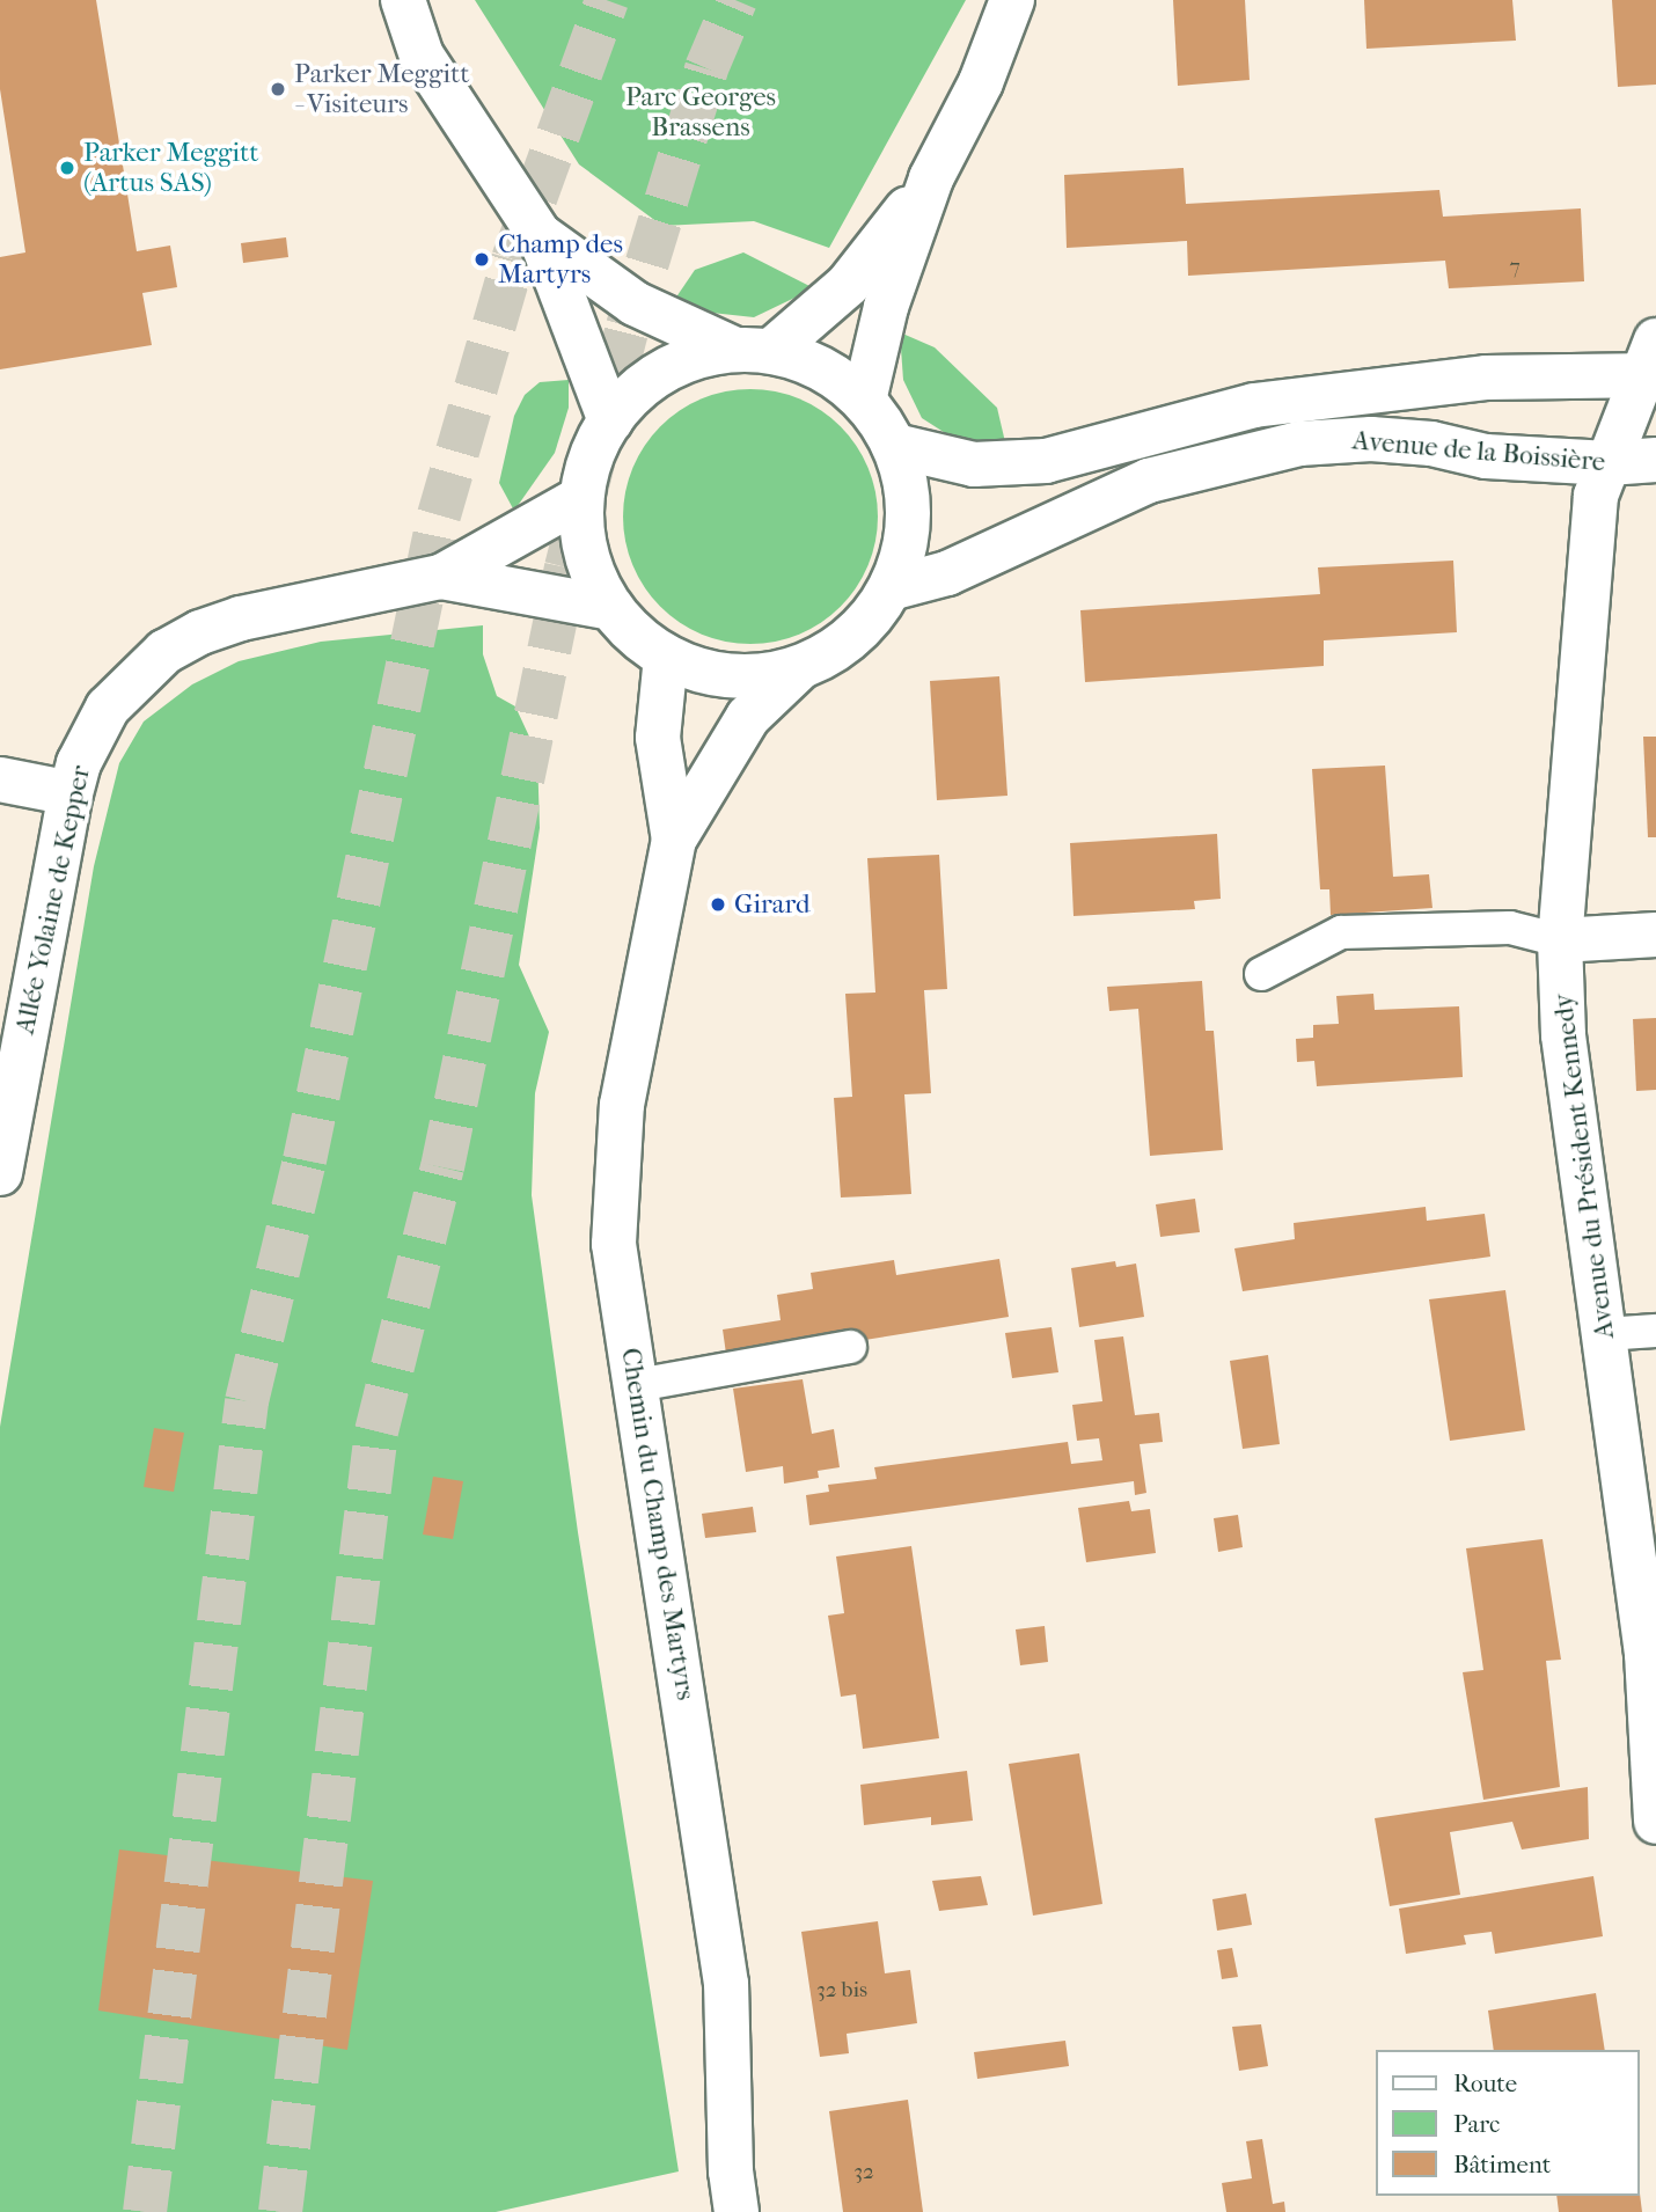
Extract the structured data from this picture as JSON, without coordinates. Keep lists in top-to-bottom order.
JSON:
{
  "streets": {
    "street": [
      "Avenue de la Boissière",
      "Allée Yolaine de Kepper",
      "Avenue du Président Kennedy",
      "Chemin du Champ des Martyrs"
    ]
  },
  "crossings": [
    ["Avenue de la Boissière", "Avenue du Président Kennedy"]
  ],
  "parks": ["Parc Georges Brassens"],
  "places": [
    "Parker Meggitt - Visiteurs",
    "Parker Meggitt (Artus SAS)",
    "Champ des Martyrs",
    "Girard"
  ],
  "house_numbers": ["7", "32 bis", "32"],
  "legend": ["Route", "Parc", "Bâtiment"]
}
